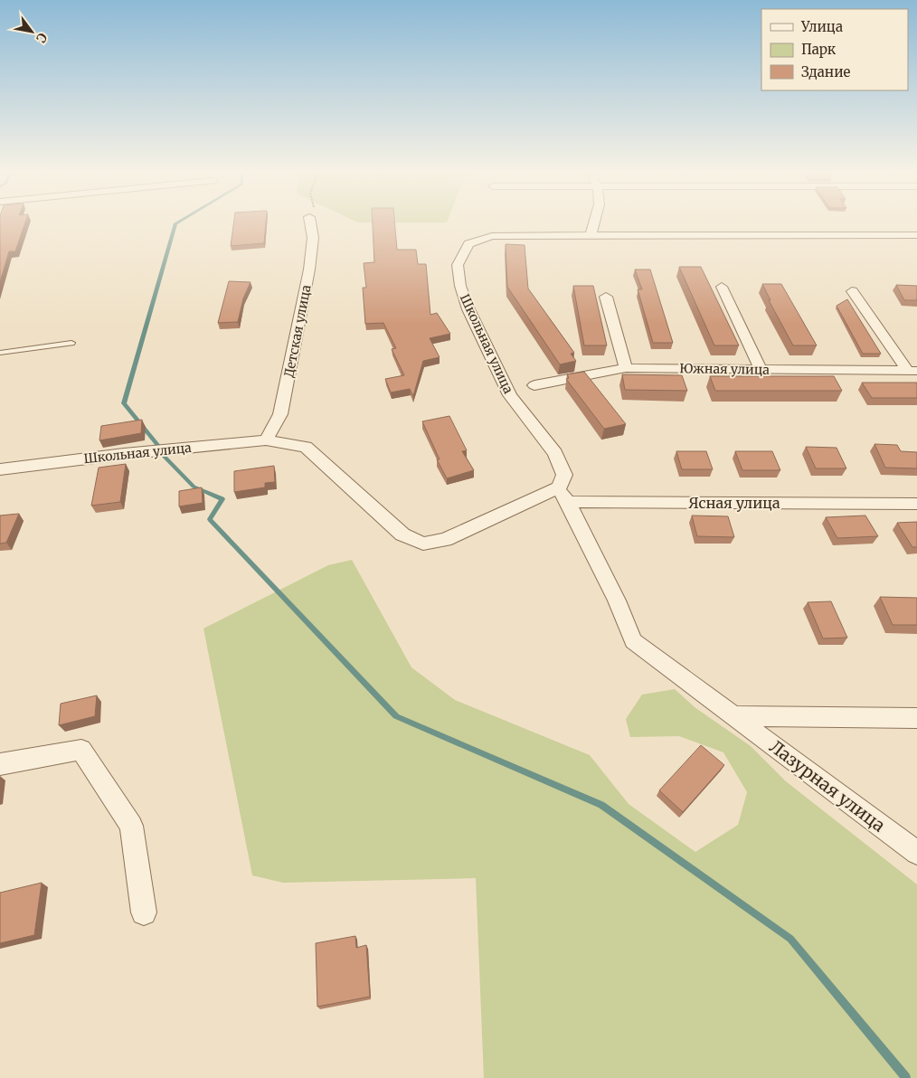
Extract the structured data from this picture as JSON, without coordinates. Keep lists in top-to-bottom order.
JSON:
{
  "streets": {
    "street": [
      "Детская улица",
      "Школьная улица",
      "Южная улица",
      "Ясная улица",
      "Лазурная улица"
    ]
  },
  "crossings": [
    ["Детская улица", "Школьная улица"],
    ["Школьная улица", "Ясная улица"],
    ["Школьная улица", "Лазурная улица"],
    ["Ясная улица", "Лазурная улица"]
  ],
  "legend": ["Улица", "Парк", "Здание"],
  "north": "bottom right"
}
